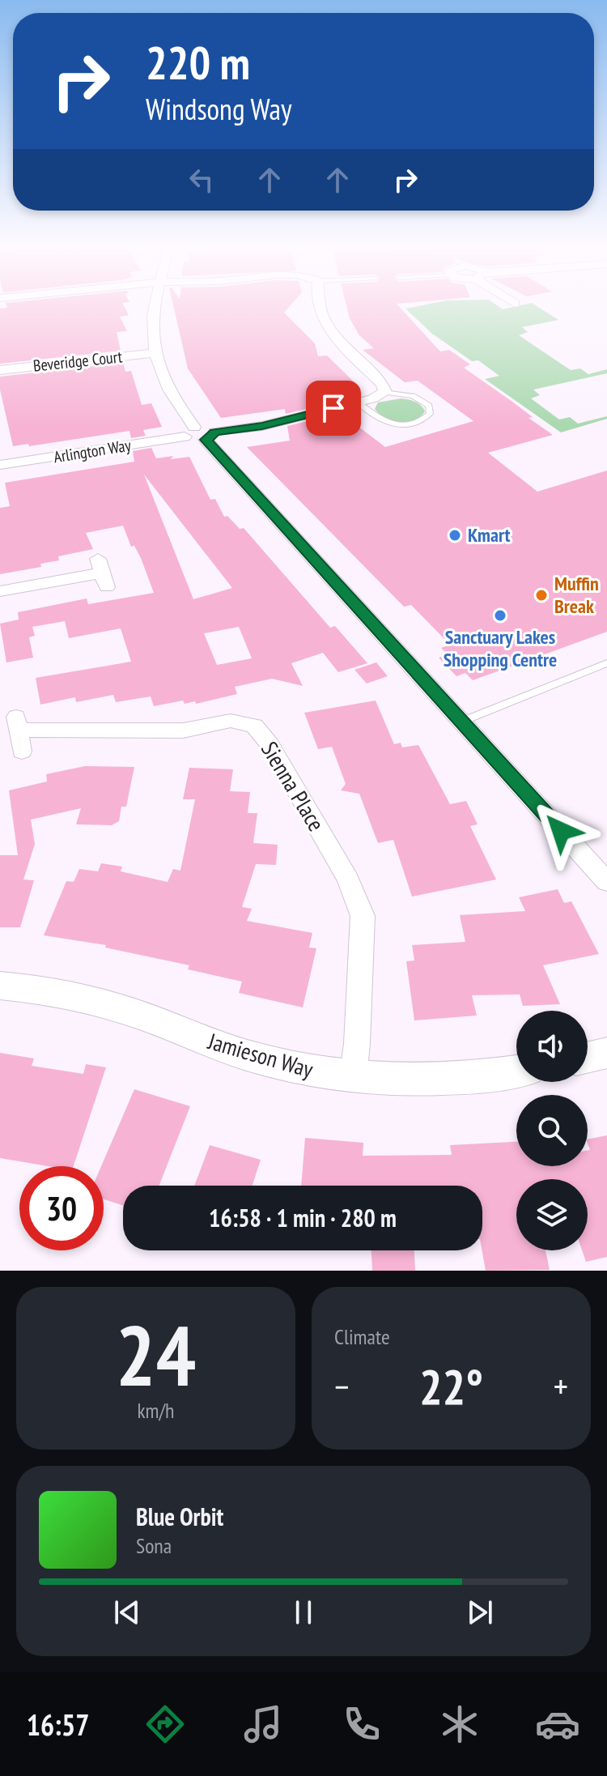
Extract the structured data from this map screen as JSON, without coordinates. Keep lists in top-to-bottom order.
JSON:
{
  "streets": {
    "street": [
      "Beveridge Court",
      "Arlington Way",
      "Sienna Place",
      "Jamieson Way"
    ]
  },
  "crossings": [
    ["Sienna Place", "Jamieson Way"]
  ],
  "places": ["Kmart", "Muffin Break", "Sanctuary Lakes Shopping Centre"],
  "page": {
    "turn": ["220 m", "Windsong Way"],
    "limit": "30",
    "trip": "16:58 · 1 min · 280 m",
    "tile": [
      ["24", "km/h"],
      "Climate"
    ],
    "heat": ["−", "22°", "+"],
    "song": ["Blue Orbit", "Sona"],
    "tabs": "16:57"
  }
}
